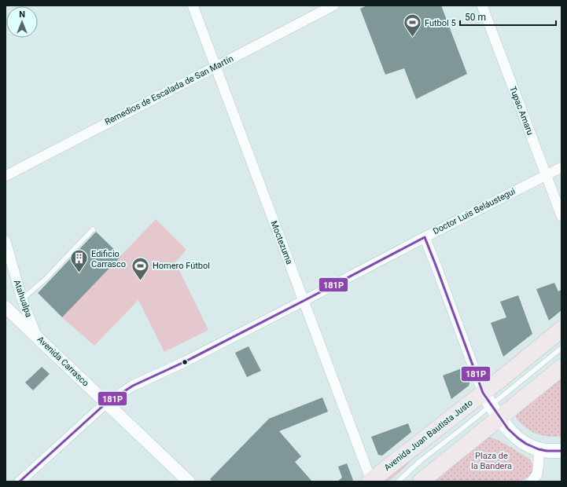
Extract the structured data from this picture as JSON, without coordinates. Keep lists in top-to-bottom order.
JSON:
{
  "streets": {
    "main road": ["Avenida Juan Bautista Justo"],
    "street": [
      "Remedios de Escalada de San Martín",
      "Tupac Amaru",
      "Doctor Luis Beláustegui",
      "Moctezuma",
      "Atahualpa",
      "Avenida Carrasco"
    ]
  },
  "crossings": [
    ["Remedios de Escalada de San Martín", "Moctezuma"],
    ["Tupac Amaru", "Doctor Luis Beláustegui"],
    ["Doctor Luis Beláustegui", "Moctezuma"],
    ["Doctor Luis Beláustegui", "Avenida Carrasco"],
    ["Moctezuma", "Avenida Juan Bautista Justo"],
    ["Atahualpa", "Avenida Carrasco"]
  ],
  "parks": ["Plaza de la Bandera"],
  "places": {
    "sports": ["Futbol 5", "Homero Fútbol"],
    "building": ["Edificio Carrasco"]
  },
  "lines": ["transit line 181P"],
  "scale_bar": "50 m",
  "north": "top"
}
